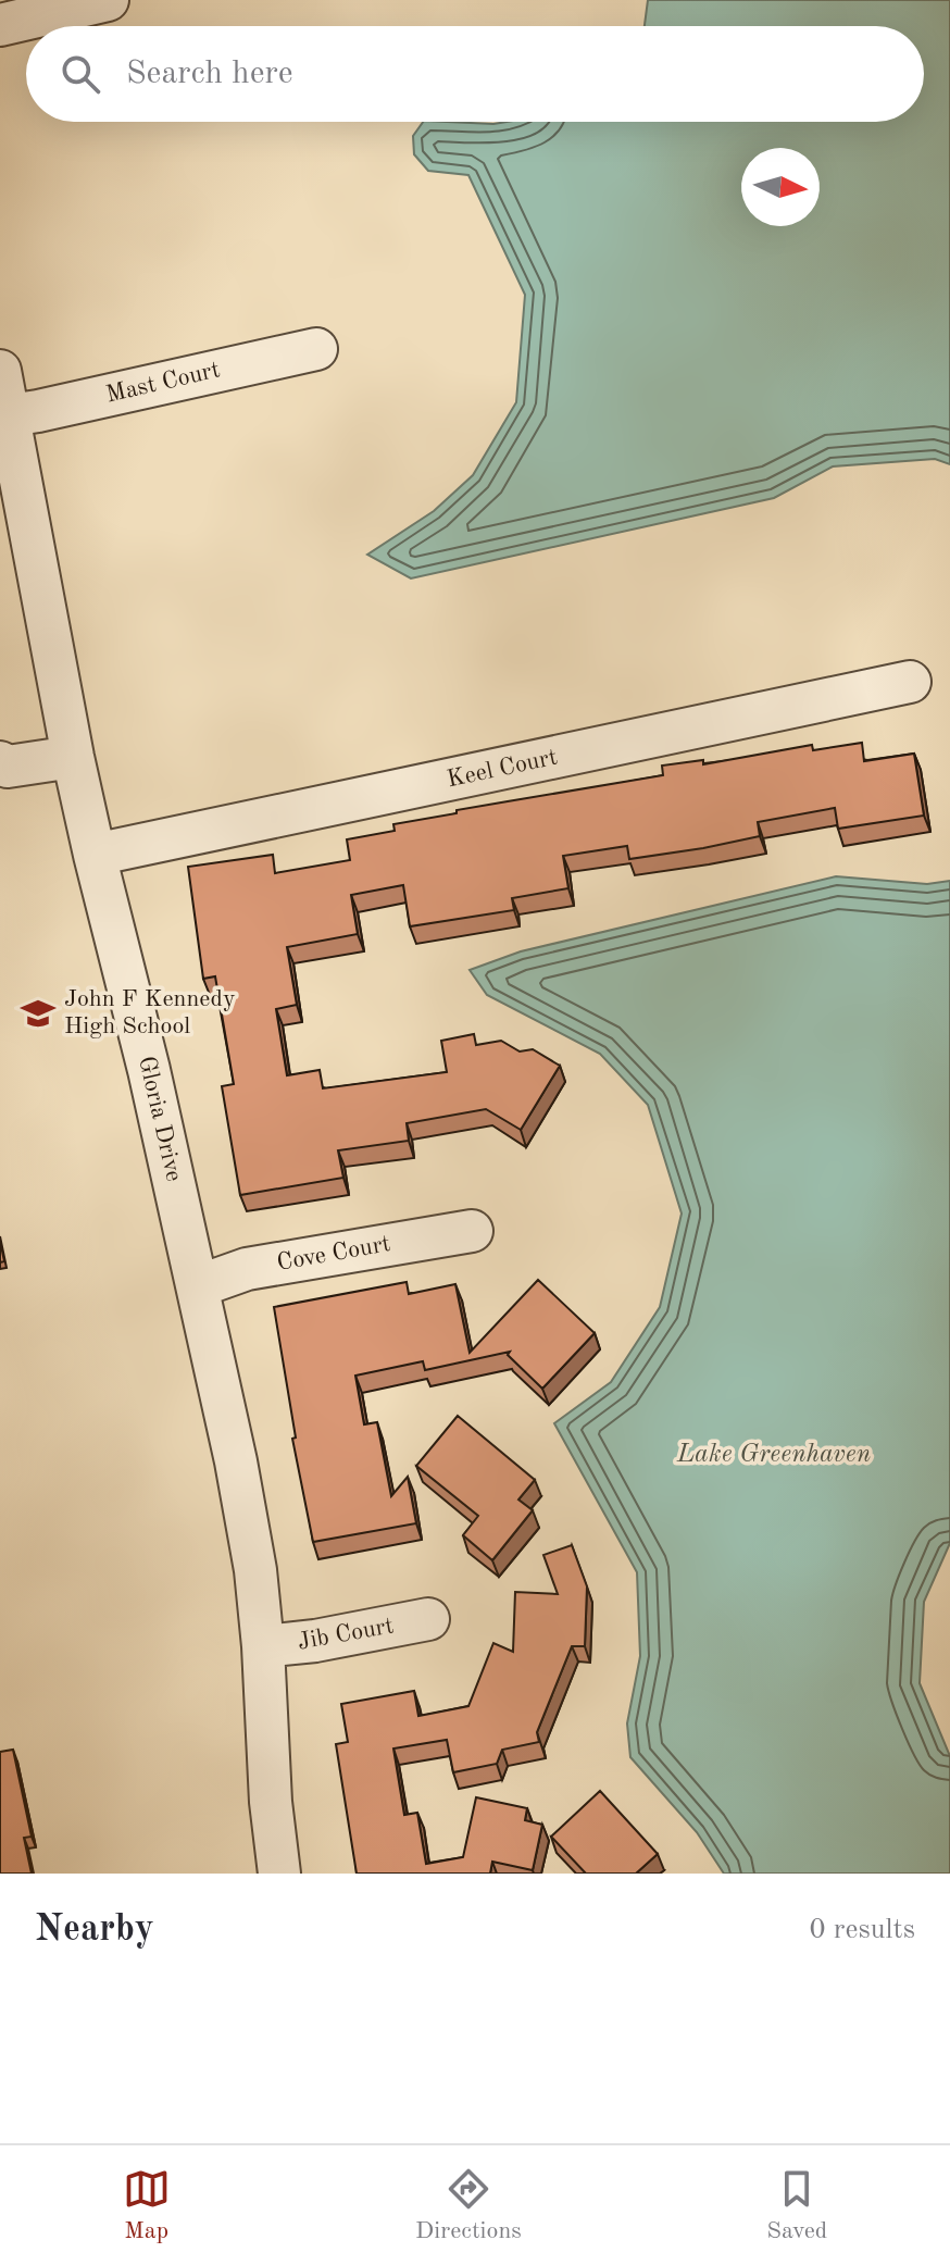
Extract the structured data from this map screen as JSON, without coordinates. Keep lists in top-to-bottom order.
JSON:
{
  "streets": {
    "street": [
      "Mast Court",
      "Keel Court",
      "Gloria Drive",
      "Cove Court",
      "Jib Court"
    ]
  },
  "crossings": [
    ["Mast Court", "Gloria Drive"],
    ["Keel Court", "Gloria Drive"],
    ["Gloria Drive", "Cove Court"],
    ["Gloria Drive", "Jib Court"]
  ],
  "water": ["Lake Greenhaven"],
  "places": {
    "school or university": ["John F Kennedy High School"]
  },
  "north": "right",
  "page": {
    "search": "Search here",
    "heading": ["Nearby", "0 results"],
    "nav": ["Map", "Directions", "Saved"]
  }
}
